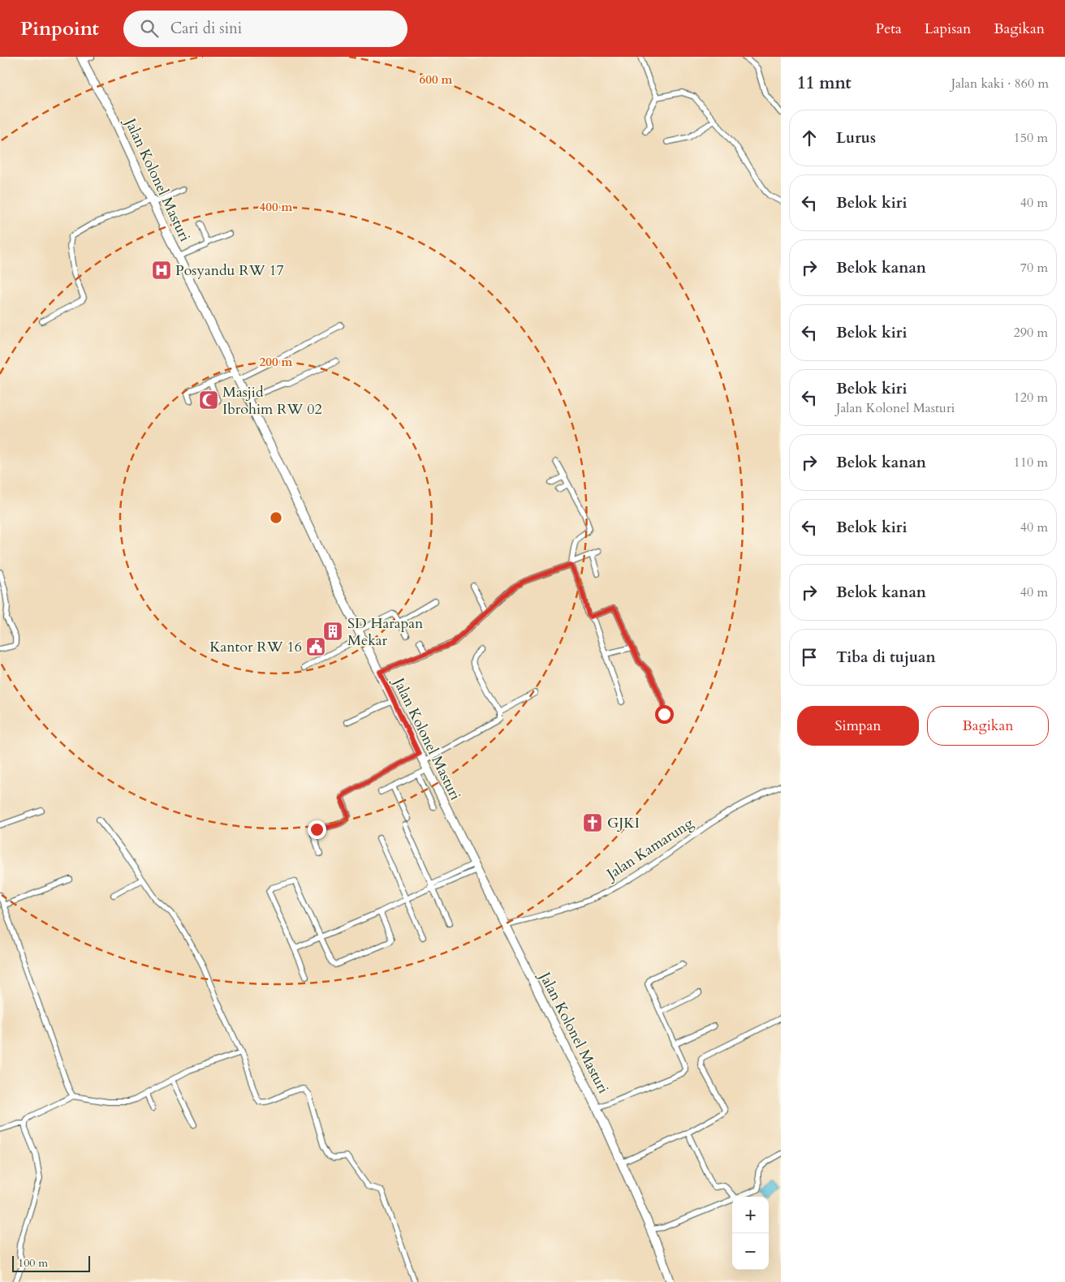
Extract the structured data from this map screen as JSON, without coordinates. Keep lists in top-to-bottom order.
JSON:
{
  "streets": {
    "main road": ["Jalan Kolonel Masturi"],
    "street": ["Jalan Kamarung"]
  },
  "crossings": [
    ["Jalan Kolonel Masturi", "Jalan Kamarung"]
  ],
  "places": {
    "hospital": ["Posyandu RW 17"],
    "mosque": ["Masjid Ibrohim RW 02"],
    "building": ["SD Harapan Mekar"],
    "public building": ["Kantor RW 16"],
    "church": ["GJKI"]
  },
  "scale_bar": "100 m",
  "page": {
    "header": "Pinpoint",
    "search": "Cari di sini",
    "nav": ["Peta", "Lapisan", "Bagikan"],
    "heading": ["11 mnt", "Jalan kaki · 860 m"],
    "list": [
      ["Lurus", "150 m"],
      ["Belok kiri", "40 m"],
      ["Belok kanan", "70 m"],
      ["Belok kiri", "290 m"],
      ["Belok kiri", "Jalan Kolonel Masturi", "120 m"],
      ["Belok kanan", "110 m"],
      ["Belok kiri", "40 m"],
      ["Belok kanan", "40 m"],
      "Tiba di tujuan"
    ],
    "buttons": ["Simpan", "Bagikan"],
    "map_buttons": ["+", "−"],
    "scale": "100 m"
  },
  "rings": ["600 m", "400 m", "200 m"]
}
